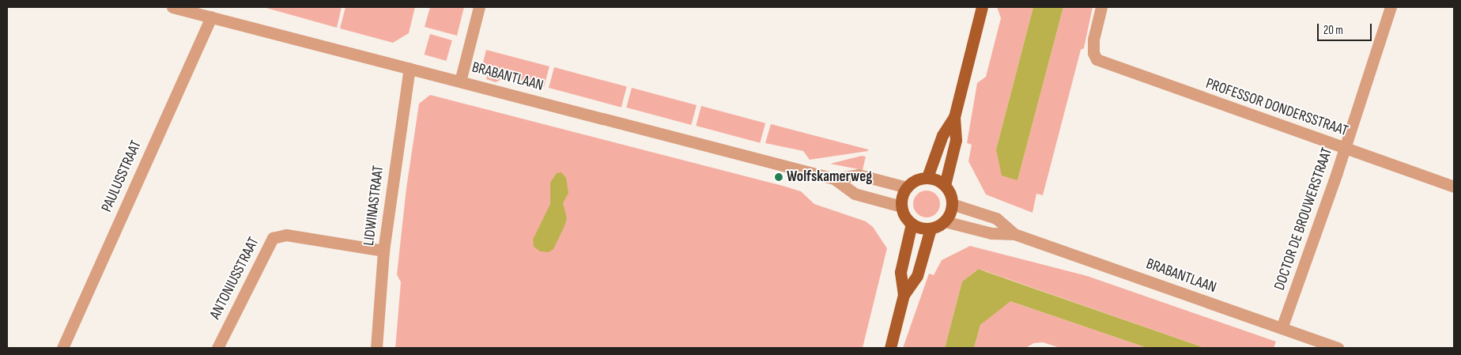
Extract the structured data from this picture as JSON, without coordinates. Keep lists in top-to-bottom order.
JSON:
{
  "streets": {
    "street": [
      "BRABANTLAAN",
      "PROFESSOR DONDERSSTRAAT",
      "PAULUSSTRAAT",
      "LIDWINASTRAAT",
      "DOCTOR DE BROUWERSTRAAT",
      "ANTONIUSSTRAAT"
    ]
  },
  "crossings": [
    ["BRABANTLAAN", "PAULUSSTRAAT"],
    ["BRABANTLAAN", "LIDWINASTRAAT"],
    ["BRABANTLAAN", "DOCTOR DE BROUWERSTRAAT"],
    ["PROFESSOR DONDERSSTRAAT", "DOCTOR DE BROUWERSTRAAT"],
    ["LIDWINASTRAAT", "ANTONIUSSTRAAT"]
  ],
  "places": ["Wolfskamerweg"],
  "scale_bar": "20 m"
}
